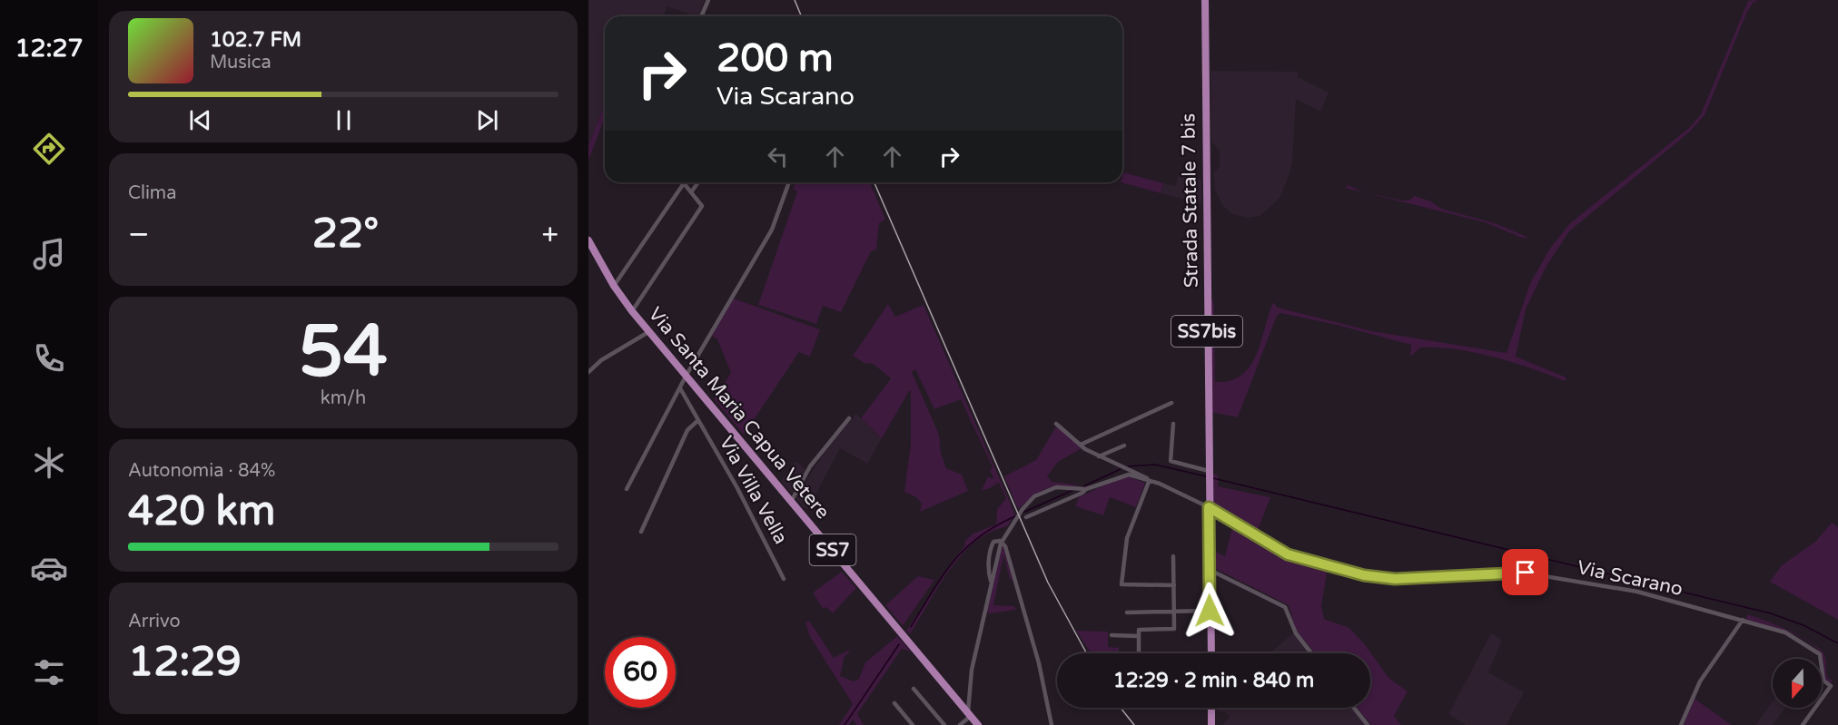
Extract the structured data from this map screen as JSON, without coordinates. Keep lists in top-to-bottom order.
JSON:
{
  "streets": {
    "main road": [
      "Strada Statale 7 bis",
      "SS7bis",
      "Via Santa Maria Capua Vetere",
      "SS7"
    ],
    "street": ["Via Villa Vella", "Via Scarano"]
  },
  "crossings": [
    ["Strada Statale 7 bis", "Via Scarano"]
  ],
  "north": "bottom",
  "page": {
    "tabs": "12:27",
    "turn": ["200 m", "Via Scarano"],
    "song": ["102.7 FM", "Musica"],
    "tile": [
      "Clima",
      ["54", "km/h"],
      ["Autonomia · 84%", "420 km"],
      ["Arrivo", "12:29"]
    ],
    "heat": ["−", "22°", "+"],
    "limit": "60",
    "trip": "12:29 · 2 min · 840 m"
  }
}
